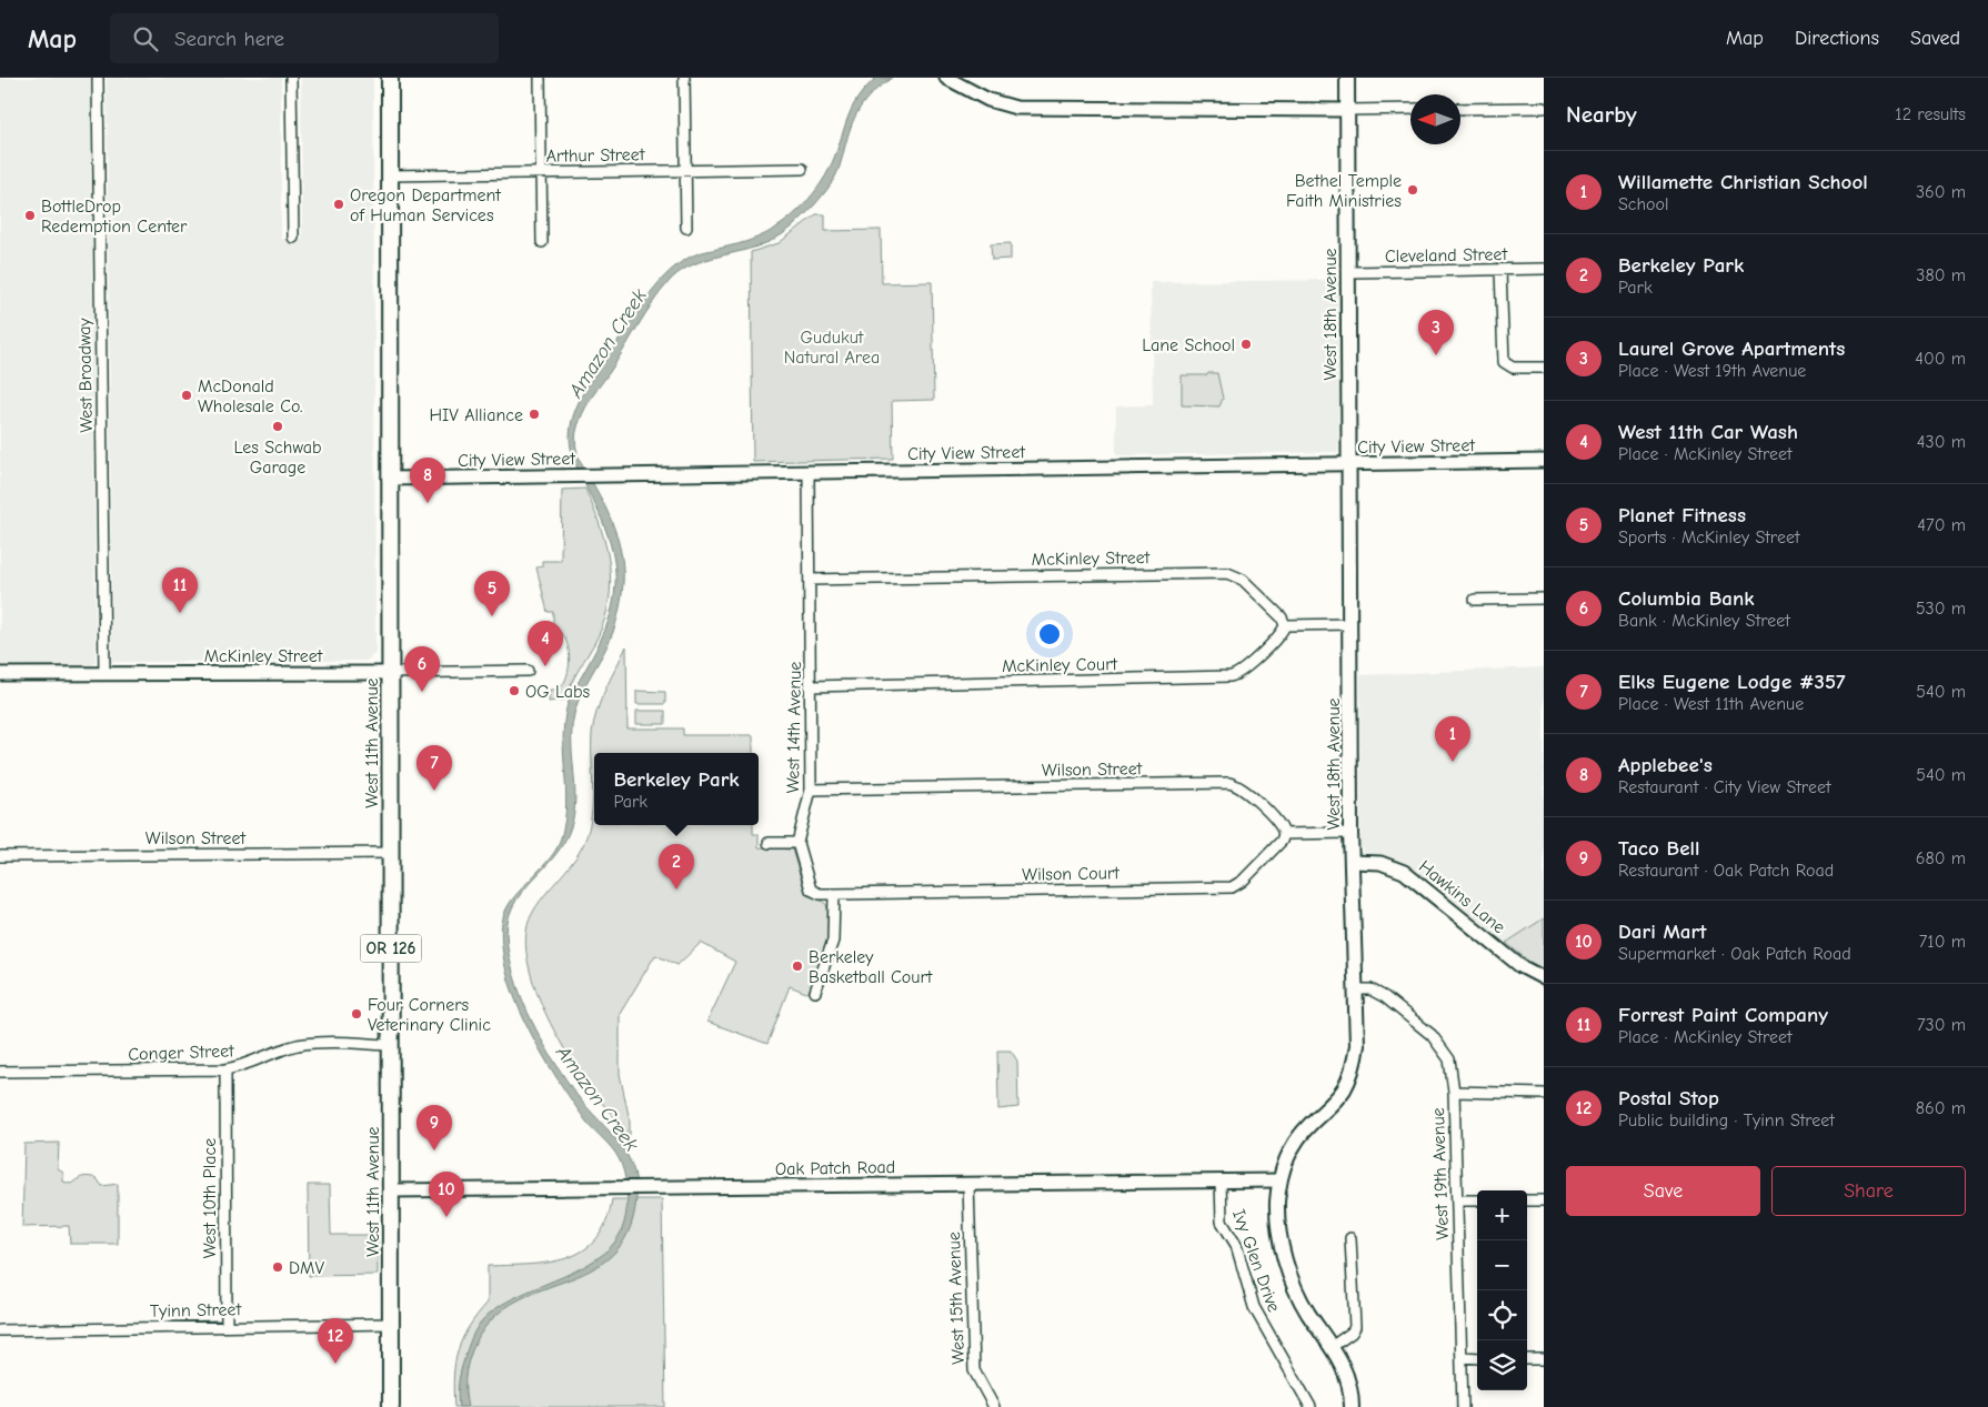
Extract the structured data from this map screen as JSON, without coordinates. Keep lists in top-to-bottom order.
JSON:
{
  "streets": {
    "main road": ["West 18th Avenue", "West 11th Avenue", "OR 126"],
    "street": [
      "Arthur Street",
      "Cleveland Street",
      "West Broadway",
      "City View Street",
      "McKinley Street",
      "McKinley Court",
      "West 14th Avenue",
      "Wilson Street",
      "Wilson Court",
      "Hawkins Lane",
      "Conger Street",
      "Oak Patch Road",
      "West 19th Avenue",
      "West 10th Place",
      "Ivy Glen Drive",
      "West 15th Avenue",
      "Tyinn Street"
    ]
  },
  "crossings": [
    ["Arthur Street", "West 11th Avenue"],
    ["Cleveland Street", "West 18th Avenue"],
    ["West 18th Avenue", "City View Street"],
    ["West 18th Avenue", "Hawkins Lane"],
    ["West 18th Avenue", "Oak Patch Road"],
    ["West 18th Avenue", "West 19th Avenue"],
    ["West Broadway", "McKinley Street"],
    ["City View Street", "West 14th Avenue"],
    ["City View Street", "West 11th Avenue"],
    ["McKinley Street", "McKinley Court"],
    ["McKinley Street", "West 14th Avenue"],
    ["McKinley Street", "West 11th Avenue"],
    ["McKinley Court", "West 14th Avenue"],
    ["West 14th Avenue", "Wilson Street"],
    ["West 14th Avenue", "Wilson Court"],
    ["West 11th Avenue", "Wilson Street"],
    ["West 11th Avenue", "Conger Street"],
    ["West 11th Avenue", "Oak Patch Road"],
    ["West 11th Avenue", "Tyinn Street"],
    ["Wilson Street", "Wilson Court"],
    ["Conger Street", "West 10th Place"],
    ["Oak Patch Road", "Ivy Glen Drive"],
    ["Oak Patch Road", "West 15th Avenue"],
    ["West 10th Place", "Tyinn Street"]
  ],
  "water": ["Amazon Creek"],
  "parks": ["Gudukut Natural Area"],
  "places": [
    "Bethel Temple Faith Ministries",
    "Oregon Department of Human Services",
    "BottleDrop Redemption Center",
    "Lane School",
    "McDonald Wholesale Co.",
    "HIV Alliance",
    "Les Schwab Garage",
    "OG Labs",
    "Berkeley Basketball Court",
    "Four Corners Veterinary Clinic",
    "DMV"
  ],
  "north": "left",
  "page": {
    "header": "Map",
    "search": "Search here",
    "nav": ["Map", "Directions", "Saved"],
    "heading": ["Nearby", "12 results"],
    "list": [
      {
        "mark": "1",
        "name": "Willamette Christian School",
        "note": "School",
        "value": "360 m"
      },
      {
        "mark": "2",
        "name": "Berkeley Park",
        "note": "Park",
        "value": "380 m"
      },
      {
        "mark": "3",
        "name": "Laurel Grove Apartments",
        "note": "Place · West 19th Avenue",
        "value": "400 m"
      },
      {
        "mark": "4",
        "name": "West 11th Car Wash",
        "note": "Place · McKinley Street",
        "value": "430 m"
      },
      {
        "mark": "5",
        "name": "Planet Fitness",
        "note": "Sports · McKinley Street",
        "value": "470 m"
      },
      {
        "mark": "6",
        "name": "Columbia Bank",
        "note": "Bank · McKinley Street",
        "value": "530 m"
      },
      {
        "mark": "7",
        "name": "Elks Eugene Lodge #357",
        "note": "Place · West 11th Avenue",
        "value": "540 m"
      },
      {
        "mark": "8",
        "name": "Applebee's",
        "note": "Restaurant · City View Street",
        "value": "540 m"
      },
      {
        "mark": "9",
        "name": "Taco Bell",
        "note": "Restaurant · Oak Patch Road",
        "value": "680 m"
      },
      {
        "mark": "10",
        "name": "Dari Mart",
        "note": "Supermarket · Oak Patch Road",
        "value": "710 m"
      },
      {
        "mark": "11",
        "name": "Forrest Paint Company",
        "note": "Place · McKinley Street",
        "value": "730 m"
      },
      {
        "mark": "12",
        "name": "Postal Stop",
        "note": "Public building · Tyinn Street",
        "value": "860 m"
      }
    ],
    "pins": [
      "3",
      "8",
      "11",
      "5",
      "4",
      "6",
      "1",
      "7",
      "2",
      "9",
      "10",
      "12"
    ],
    "popup": ["Berkeley Park", "Park"],
    "buttons": ["Save", "Share"],
    "map_buttons": ["+", "−"]
  }
}
